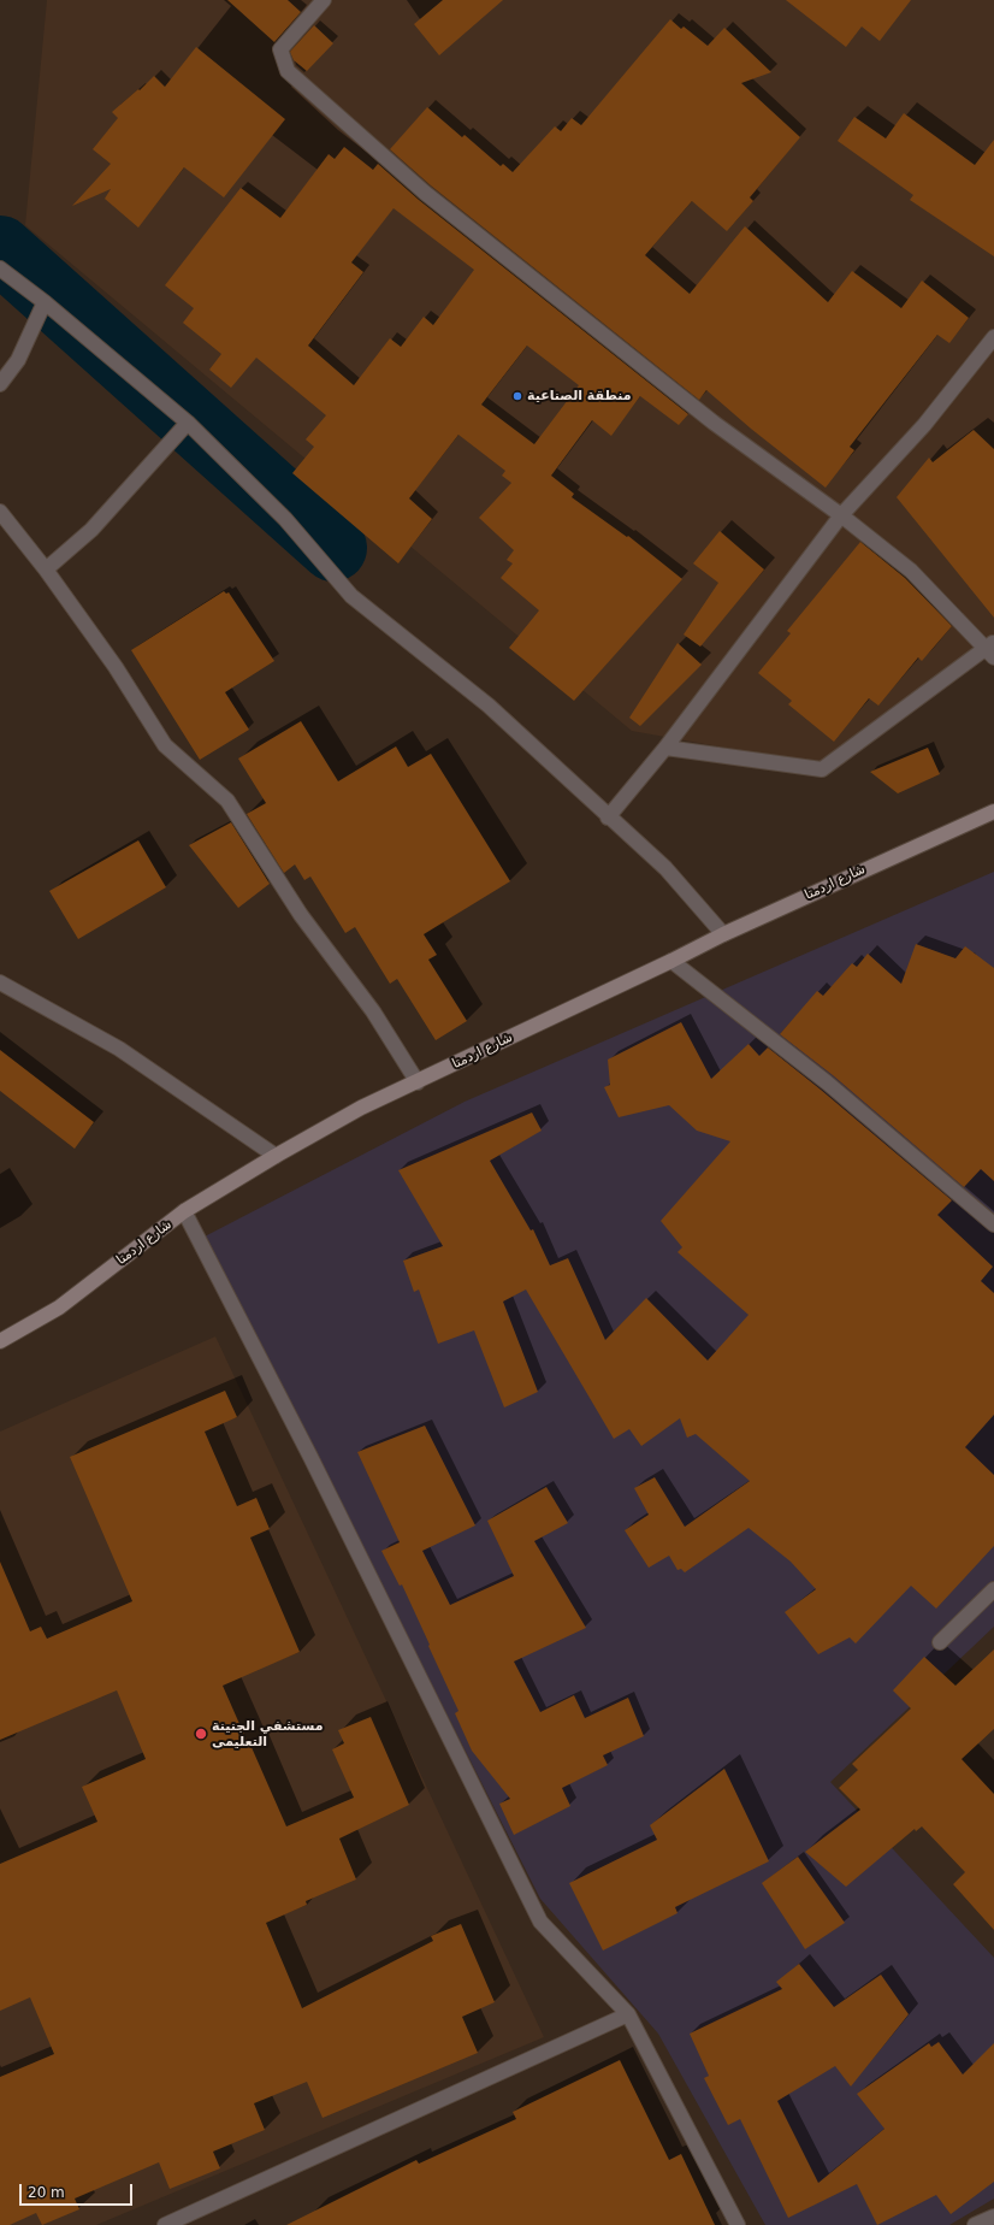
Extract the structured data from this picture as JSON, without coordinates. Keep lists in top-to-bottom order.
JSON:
{
  "streets": {
    "main road": ["شارع اردمتا"]
  },
  "places": ["منطقة الصناعية", "مستشفي الجنينة التعليمى"],
  "scale_bar": "20 m"
}
